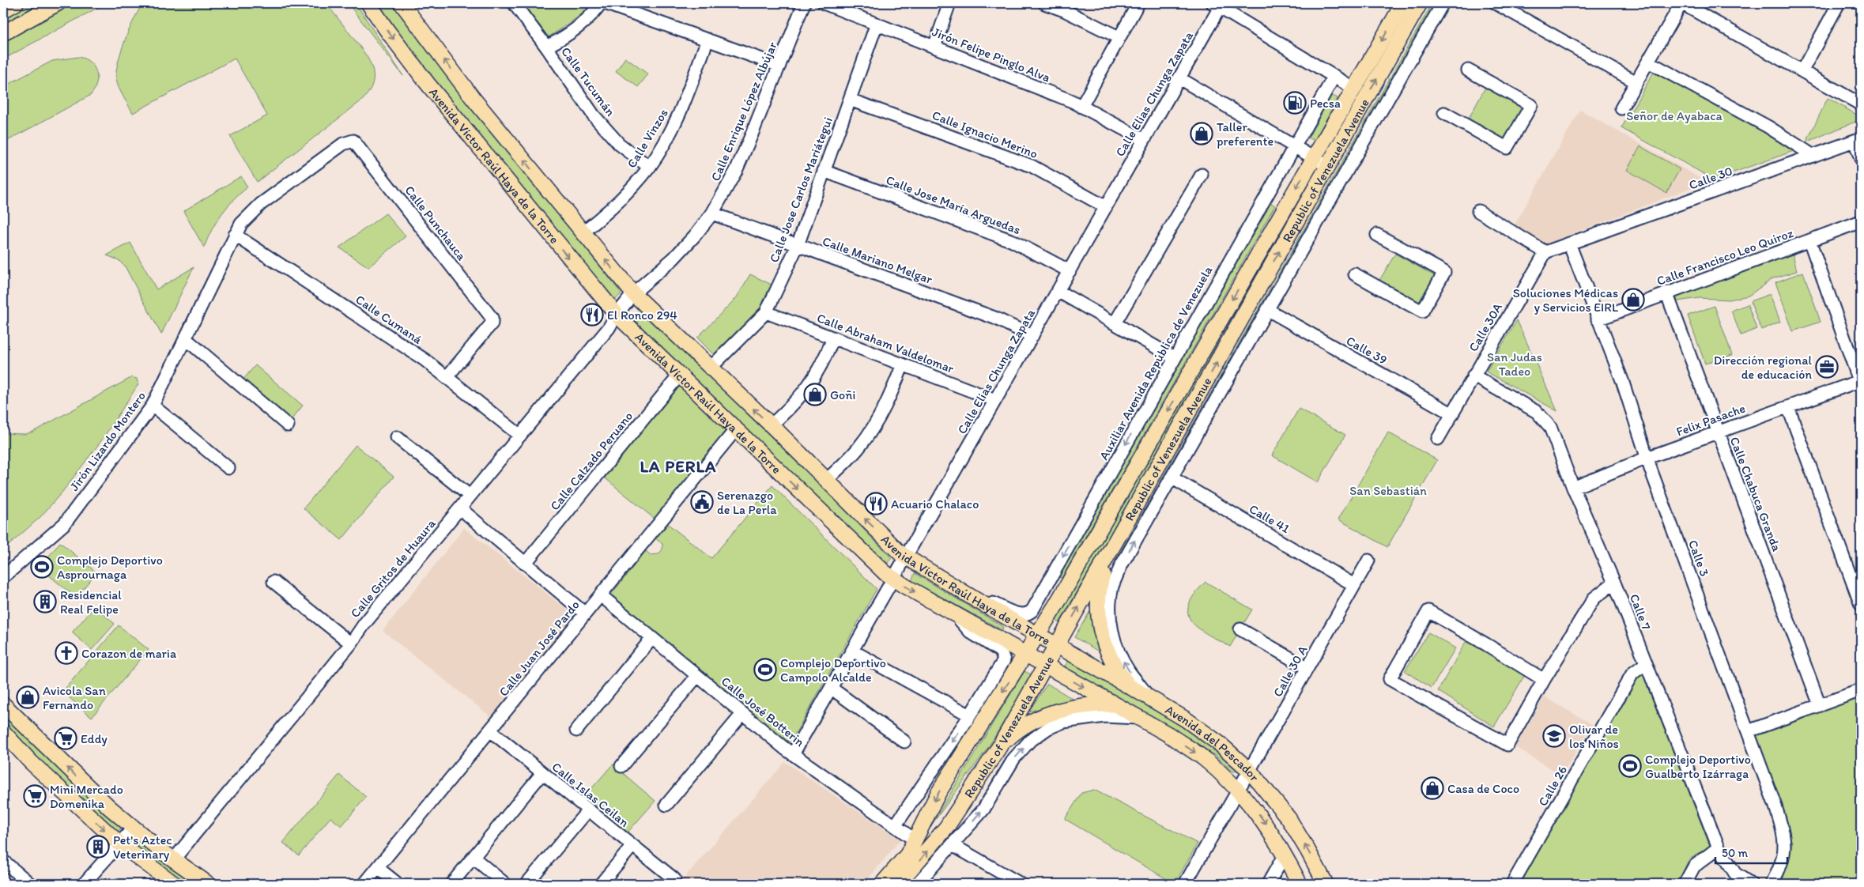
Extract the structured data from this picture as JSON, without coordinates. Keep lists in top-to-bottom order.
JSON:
{
  "streets": {
    "main road": ["Avenida Víctor Raúl Haya de la Torre", "Republic of Venezuela Avenue", "Avenida del Pescador"],
    "street": [
      "Jirón Felipe Pinglo Alva",
      "Calle Tucumán",
      "Calle Elias Chunga Zapata",
      "Calle Enrique López Albújar",
      "Calle Ignacio Merino",
      "Calle Vinzos",
      "Calle 30",
      "Calle Jose Carlos Mariátegui",
      "Calle Jose María Arguedas",
      "Calle Punchauca",
      "Calle Francisco Leo Quiroz",
      "Calle Mariano Melgar",
      "Calle Cumaná",
      "Calle 30A",
      "Calle Abraham Valdelomar",
      "Calle 39",
      "Auxiliar Avenida República de Venezuela",
      "Felix Pasache",
      "Jirón Lizardo Montero",
      "Calle Calzado Peruano",
      "Calle Chabuca Granda",
      "Calle 41",
      "Calle 3",
      "Calle Gritos de Huaura",
      "Calle 7",
      "Calle Juan José Pardo",
      "Calle 30 A",
      "Calle José Botterin",
      "Calle 26",
      "Calle Islas Ceilan"
    ]
  },
  "crossings": [
    ["Jirón Felipe Pinglo Alva", "Calle Elias Chunga Zapata"],
    ["Jirón Felipe Pinglo Alva", "Calle Jose Carlos Mariátegui"],
    ["Calle Tucumán", "Calle Vinzos"],
    ["Calle Elias Chunga Zapata", "Calle Ignacio Merino"],
    ["Calle Elias Chunga Zapata", "Avenida Víctor Raúl Haya de la Torre"],
    ["Calle Elias Chunga Zapata", "Calle Jose María Arguedas"],
    ["Calle Elias Chunga Zapata", "Calle Mariano Melgar"],
    ["Calle Elias Chunga Zapata", "Calle Abraham Valdelomar"],
    ["Calle Elias Chunga Zapata", "Calle José Botterin"],
    ["Calle Enrique López Albújar", "Avenida Víctor Raúl Haya de la Torre"],
    ["Calle Enrique López Albújar", "Calle Mariano Melgar"],
    ["Calle Enrique López Albújar", "Calle Gritos de Huaura"],
    ["Calle Ignacio Merino", "Calle Jose Carlos Mariátegui"],
    ["Calle Vinzos", "Avenida Víctor Raúl Haya de la Torre"],
    ["Avenida Víctor Raúl Haya de la Torre", "Republic of Venezuela Avenue"],
    ["Avenida Víctor Raúl Haya de la Torre", "Calle Jose Carlos Mariátegui"],
    ["Avenida Víctor Raúl Haya de la Torre", "Auxiliar Avenida República de Venezuela"],
    ["Avenida Víctor Raúl Haya de la Torre", "Calle Calzado Peruano"],
    ["Avenida Víctor Raúl Haya de la Torre", "Calle Gritos de Huaura"],
    ["Avenida Víctor Raúl Haya de la Torre", "Calle Juan José Pardo"],
    ["Avenida Víctor Raúl Haya de la Torre", "Avenida del Pescador"],
    ["Republic of Venezuela Avenue", "Calle José Botterin"],
    ["Republic of Venezuela Avenue", "Avenida del Pescador"],
    ["Calle 30", "Calle 3"],
    ["Calle Jose Carlos Mariátegui", "Calle Jose María Arguedas"],
    ["Calle Jose Carlos Mariátegui", "Calle Mariano Melgar"],
    ["Calle Jose Carlos Mariátegui", "Calle Abraham Valdelomar"],
    ["Calle Punchauca", "Calle Cumaná"],
    ["Calle Punchauca", "Jirón Lizardo Montero"],
    ["Calle Francisco Leo Quiroz", "Calle Chabuca Granda"],
    ["Calle Francisco Leo Quiroz", "Calle 3"],
    ["Calle Cumaná", "Jirón Lizardo Montero"],
    ["Calle Cumaná", "Calle Gritos de Huaura"],
    ["Calle 30A", "Calle 39"],
    ["Calle 30A", "Calle 7"],
    ["Felix Pasache", "Calle Chabuca Granda"],
    ["Felix Pasache", "Calle 3"],
    ["Felix Pasache", "Calle 7"],
    ["Calle 41", "Calle 30 A"],
    ["Calle 7", "Calle 26"],
    ["Calle Juan José Pardo", "Calle José Botterin"],
    ["Calle Juan José Pardo", "Calle Islas Ceilan"],
    ["Calle 30 A", "Avenida del Pescador"]
  ],
  "districts": ["LA PERLA"],
  "parks": ["Señor de Ayabaca", "San Judas Tadeo", "San Sebastián"],
  "places": {
    "fuel station": ["Pecsa"],
    "shop": [
      "Taller preferente",
      "Soluciones Médicas y Servicios EIRL",
      "Goñi",
      "Avicola San Fernando",
      "Casa de Coco"
    ],
    "restaurant": ["El Ronco 294", "Acuario Chalaco"],
    "office": ["Dirección regional de educación"],
    "public building": ["Serenazgo de La Perla"],
    "sports": ["Complejo Deportivo Asprournaga", "Complejo Deportivo Campolo Alcalde", "Complejo Deportivo Gualberto Izárraga"],
    "building": ["Residencial Real Felipe", "Pet's Aztec Veterinary"],
    "church": ["Corazon de maria"],
    "school or university": ["Olivar de los Niños"],
    "supermarket": ["Eddy", "Mini Mercado Domenika"]
  },
  "scale_bar": "50 m"
}
